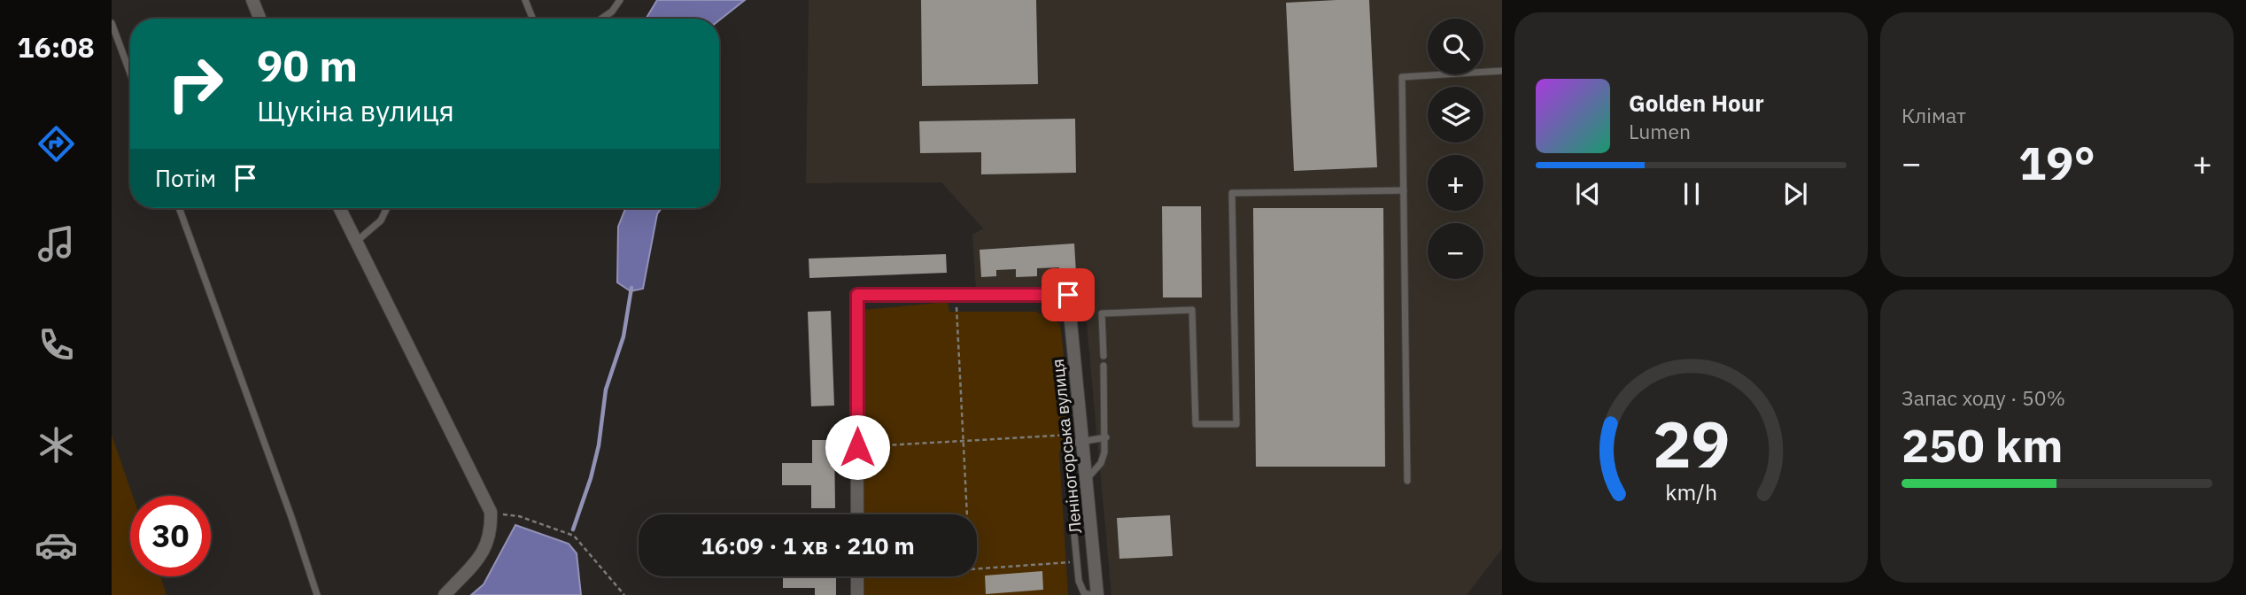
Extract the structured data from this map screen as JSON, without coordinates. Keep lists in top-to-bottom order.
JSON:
{
  "streets": {
    "street": ["Леніногорська вулиця"]
  },
  "page": {
    "tabs": "16:08",
    "tile": [
      "Клімат",
      ["Запас ходу · 50%", "250 km"]
    ],
    "map_buttons": ["+", "−"],
    "turn": ["90 m", "Щукіна вулиця"],
    "song": ["Golden Hour", "Lumen"],
    "heat": ["−", "19°", "+"],
    "then": "Потім",
    "limit": "30",
    "trip": "16:09 · 1 хв · 210 m",
    "gauge": ["29", "km/h"]
  }
}
